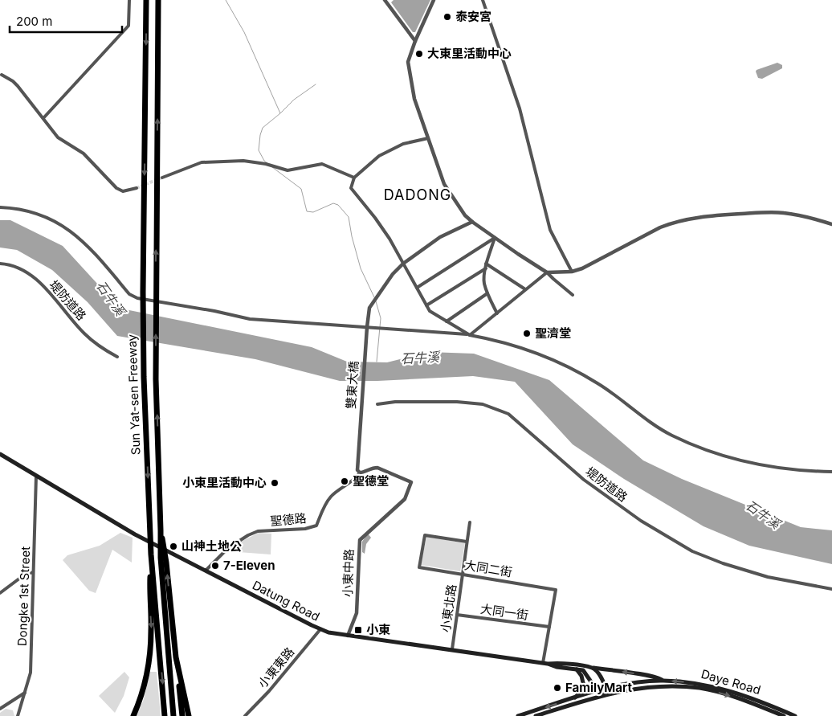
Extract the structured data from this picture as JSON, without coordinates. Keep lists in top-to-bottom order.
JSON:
{
  "streets": {
    "highway": ["Sun Yat-sen Freeway"],
    "main road": ["Datung Road", "Daye Road"],
    "street": [
      "堤防道路",
      "雙東大橋",
      "聖德路",
      "大同二街",
      "小東中路",
      "Dongke 1st Street",
      "小東北路",
      "大同一街",
      "小東東路"
    ]
  },
  "crossings": [
    ["雙東大橋", "聖德路"],
    ["雙東大橋", "小東中路"],
    ["聖德路", "小東中路"],
    ["聖德路", "Datung Road"],
    ["大同二街", "Datung Road"],
    ["大同二街", "小東北路"],
    ["大同二街", "大同一街"],
    ["小東中路", "Datung Road"],
    ["Dongke 1st Street", "Datung Road"],
    ["Datung Road", "小東北路"],
    ["Datung Road", "小東東路"],
    ["Datung Road", "Daye Road"],
    ["小東北路", "大同一街"]
  ],
  "districts": ["DADONG"],
  "water": ["石牛溪"],
  "places": {
    "other": [
      "泰安宮",
      "大東里活動中心",
      "聖濟堂",
      "聖德堂",
      "小東里活動中心",
      "山神土地公",
      "7-Eleven",
      "FamilyMart"
    ],
    "transit": ["小東"]
  },
  "scale_bar": "200 m"
}
